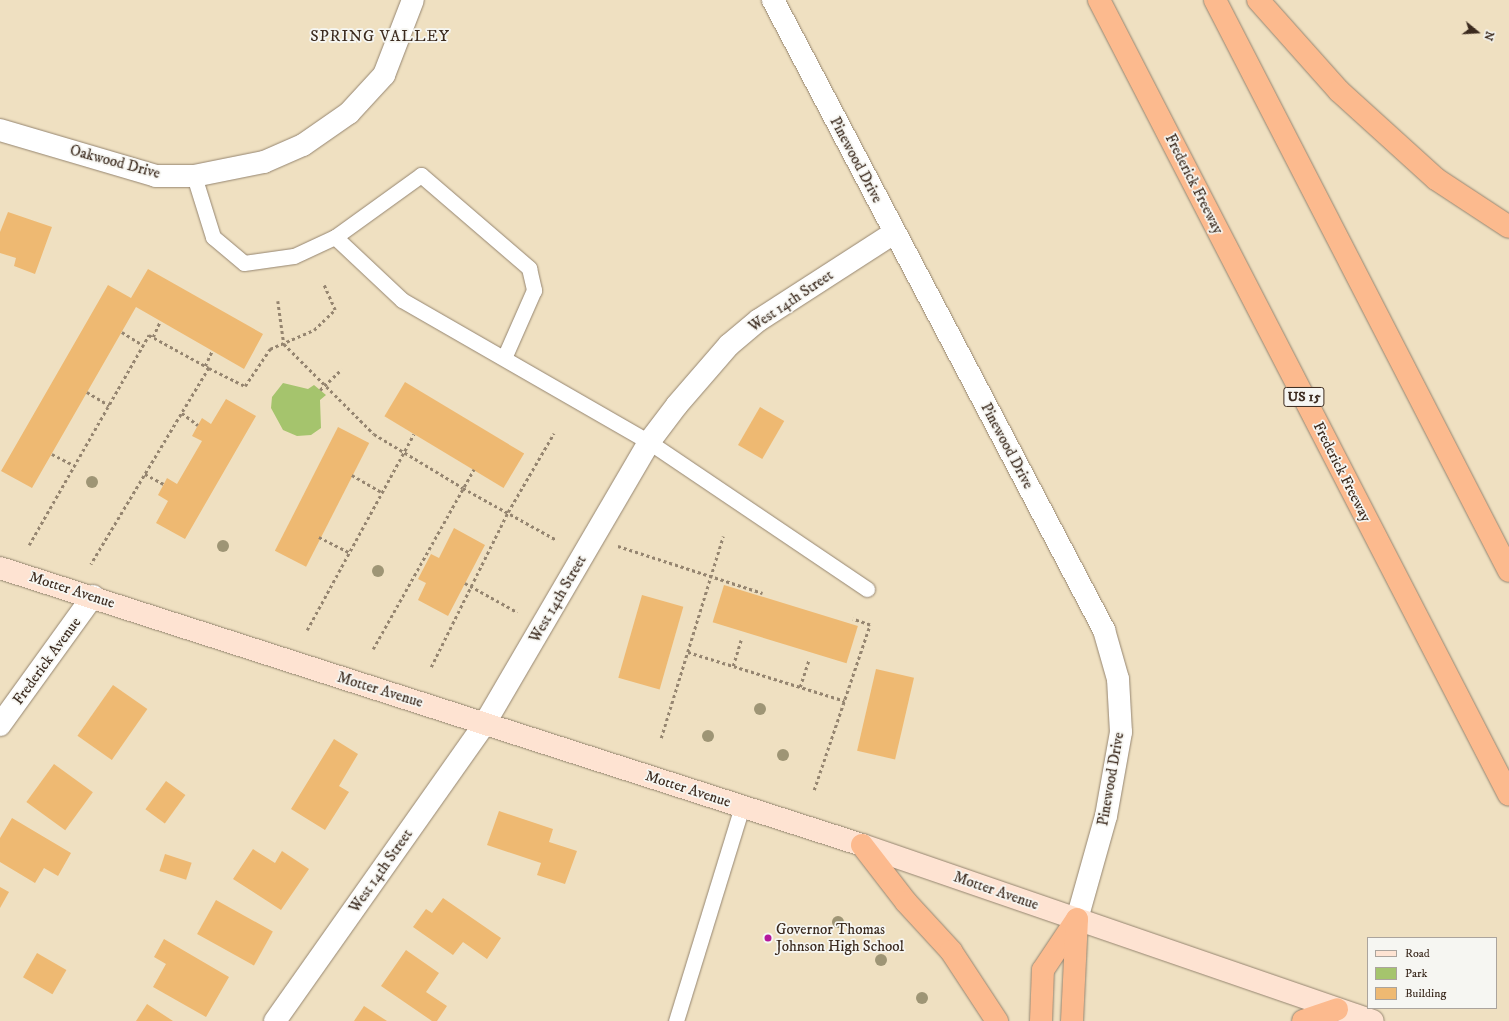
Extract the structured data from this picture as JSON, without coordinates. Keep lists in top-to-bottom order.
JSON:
{
  "streets": {
    "highway": ["Frederick Freeway", "US 15"],
    "main road": ["Motter Avenue"],
    "street": [
      "Pinewood Drive",
      "Oakwood Drive",
      "West 14th Street",
      "Frederick Avenue"
    ]
  },
  "crossings": [
    ["Pinewood Drive", "West 14th Street"],
    ["Pinewood Drive", "Motter Avenue"],
    ["West 14th Street", "Motter Avenue"],
    ["Motter Avenue", "Frederick Avenue"]
  ],
  "districts": ["SPRING VALLEY"],
  "places": ["Governor Thomas Johnson High School"],
  "legend": ["Road", "Park", "Building"],
  "north": "right"
}
